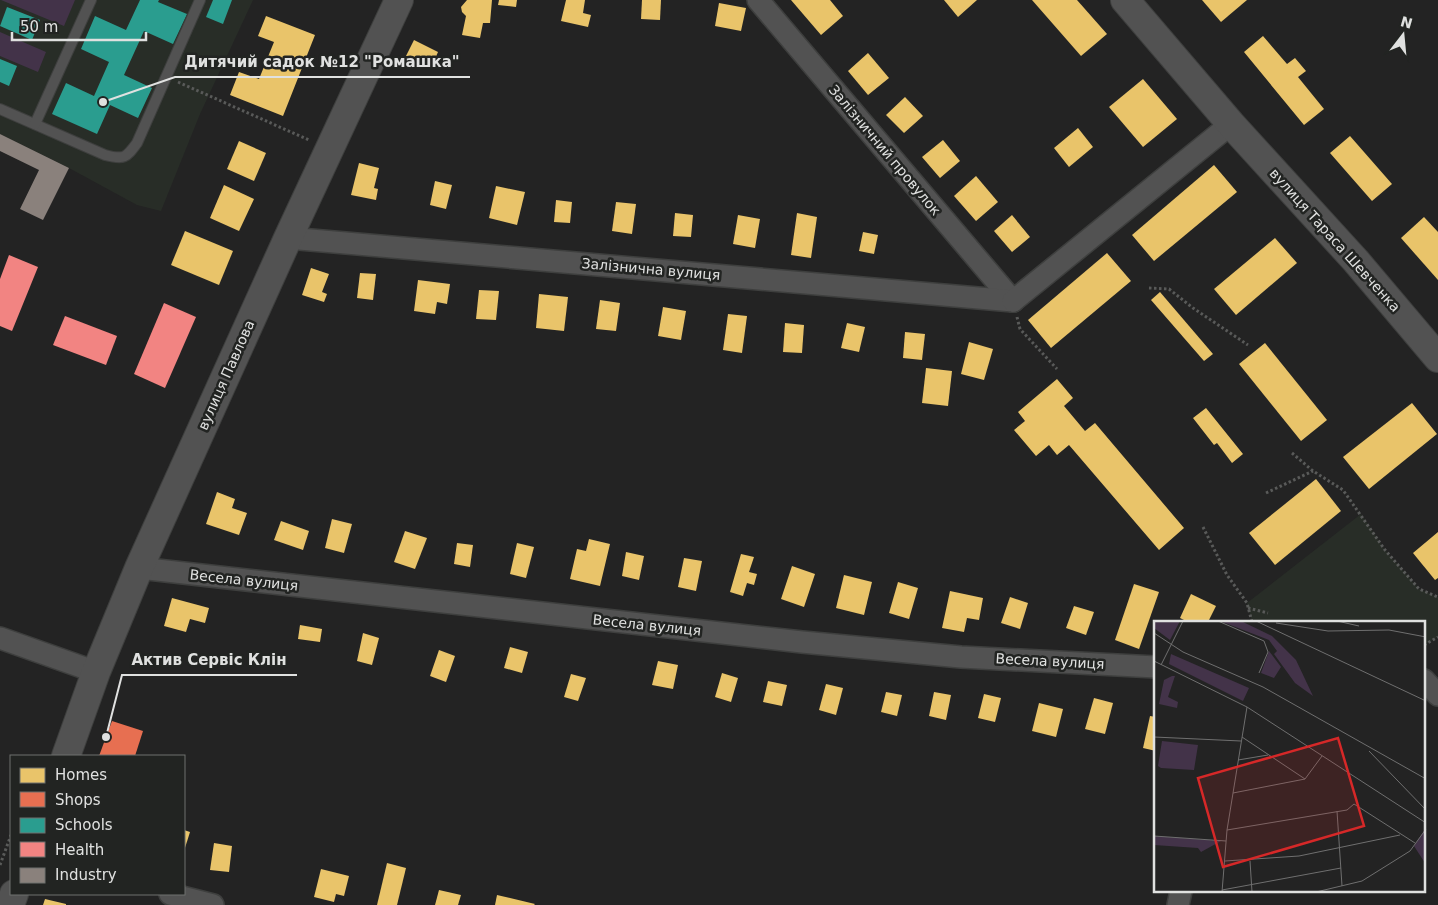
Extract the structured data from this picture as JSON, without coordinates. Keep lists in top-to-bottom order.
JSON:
{
  "streets": {
    "street": [
      "Залізничний провулок",
      "вулиця Тараса Шевченка",
      "Залізнична вулиця",
      "вулиця Павлова",
      "Весела вулиця"
    ]
  },
  "crossings": [
    ["Залізничний провулок", "Залізнична вулиця"],
    ["Залізнична вулиця", "вулиця Павлова"],
    ["вулиця Павлова", "Весела вулиця"]
  ],
  "places": ["Дитячий садок №12 \"Ромашка\"", "Актив Сервiс Клiн"],
  "legend": [
    "Homes",
    "Shops",
    "Schools",
    "Health",
    "Industry"
  ],
  "scale_bar": "50 m",
  "north": "top"
}
